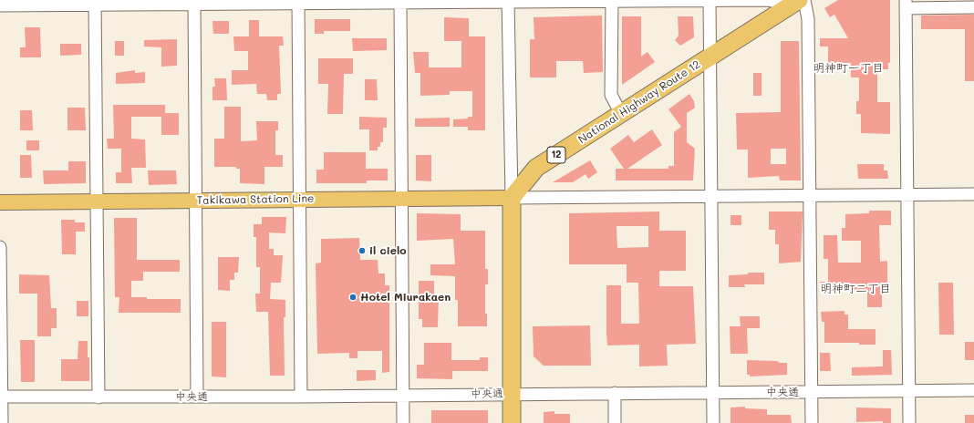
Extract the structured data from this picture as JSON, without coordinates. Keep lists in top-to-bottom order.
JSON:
{
  "streets": {
    "highway": ["National Highway Route 12", "12"],
    "main road": ["Takikawa Station Line"],
    "street": ["中央通"]
  },
  "crossings": [
    ["National Highway Route 12", "Takikawa Station Line"]
  ],
  "districts": ["明神町一丁目", "明神町二丁目"],
  "places": ["il cielo", "Hotel Miurakaen"]
}
